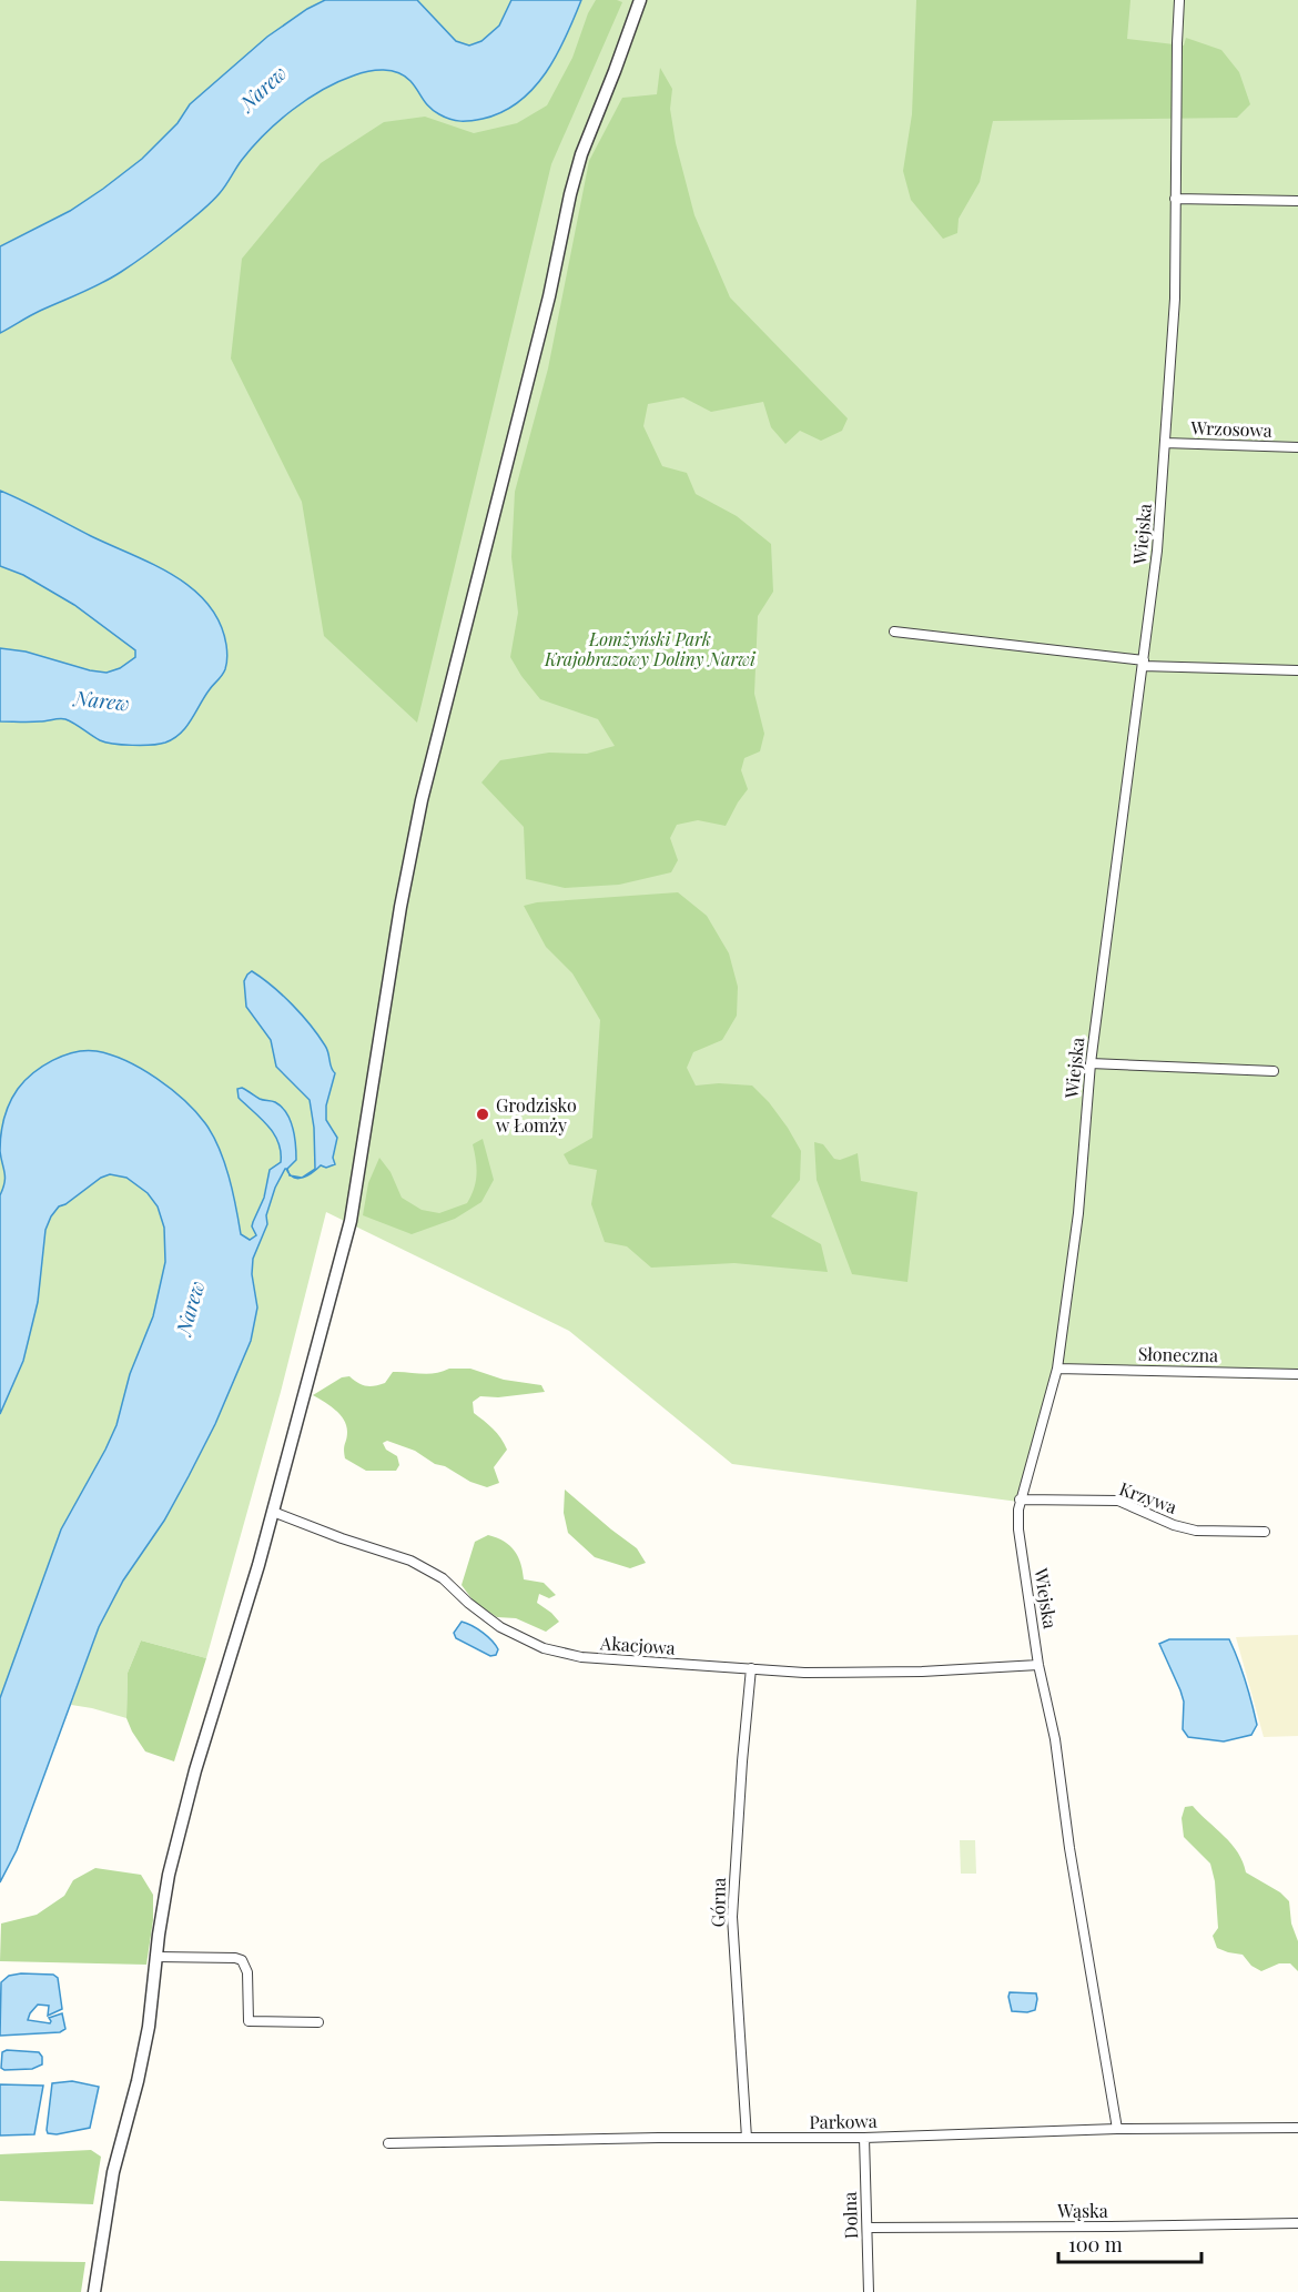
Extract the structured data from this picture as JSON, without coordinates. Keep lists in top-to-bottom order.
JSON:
{
  "streets": {
    "street": [
      "Wrzosowa",
      "Wiejska",
      "Słoneczna",
      "Krzywa",
      "Akacjowa",
      "Górna",
      "Parkowa",
      "Wąska",
      "Dolna"
    ]
  },
  "crossings": [
    ["Wrzosowa", "Wiejska"],
    ["Wiejska", "Słoneczna"],
    ["Wiejska", "Krzywa"],
    ["Wiejska", "Akacjowa"],
    ["Wiejska", "Parkowa"],
    ["Akacjowa", "Górna"],
    ["Górna", "Parkowa"],
    ["Parkowa", "Dolna"],
    ["Wąska", "Dolna"]
  ],
  "water": ["Narew"],
  "parks": ["Łomżyński Park Krajobrazowy Doliny Narwi"],
  "places": ["Grodzisko w Łomży"],
  "scale_bar": "100 m"
}
